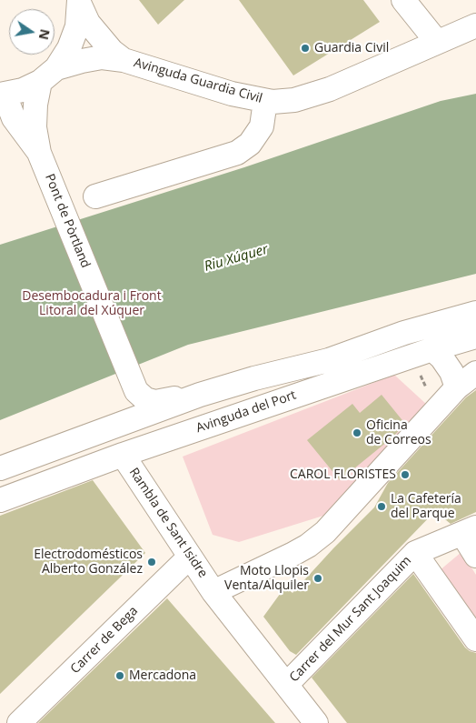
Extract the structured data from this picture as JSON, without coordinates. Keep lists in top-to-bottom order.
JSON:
{
  "streets": {
    "street": [
      "Avinguda Guardia Civil",
      "Pont de Pòrtland",
      "Avinguda del Port",
      "Rambla de Sant Isidre",
      "Carrer del Mur Sant Joaquim",
      "Carrer de Bega"
    ]
  },
  "crossings": [
    ["Pont de Pòrtland", "Avinguda del Port"],
    ["Avinguda del Port", "Rambla de Sant Isidre"],
    ["Rambla de Sant Isidre", "Carrer del Mur Sant Joaquim"],
    ["Rambla de Sant Isidre", "Carrer de Bega"]
  ],
  "water": ["Riu Xúquer"],
  "parks": ["Desembocadura i Front Litoral del Xúquer"],
  "places": [
    "Guardia Civil",
    "Oficina de Correos",
    "CAROL FLORISTES",
    "La Cafetería del Parque",
    "Electrodomésticos Alberto González",
    "Moto Llopis Venta/Alquiler",
    "Mercadona"
  ],
  "north": "right"
}
